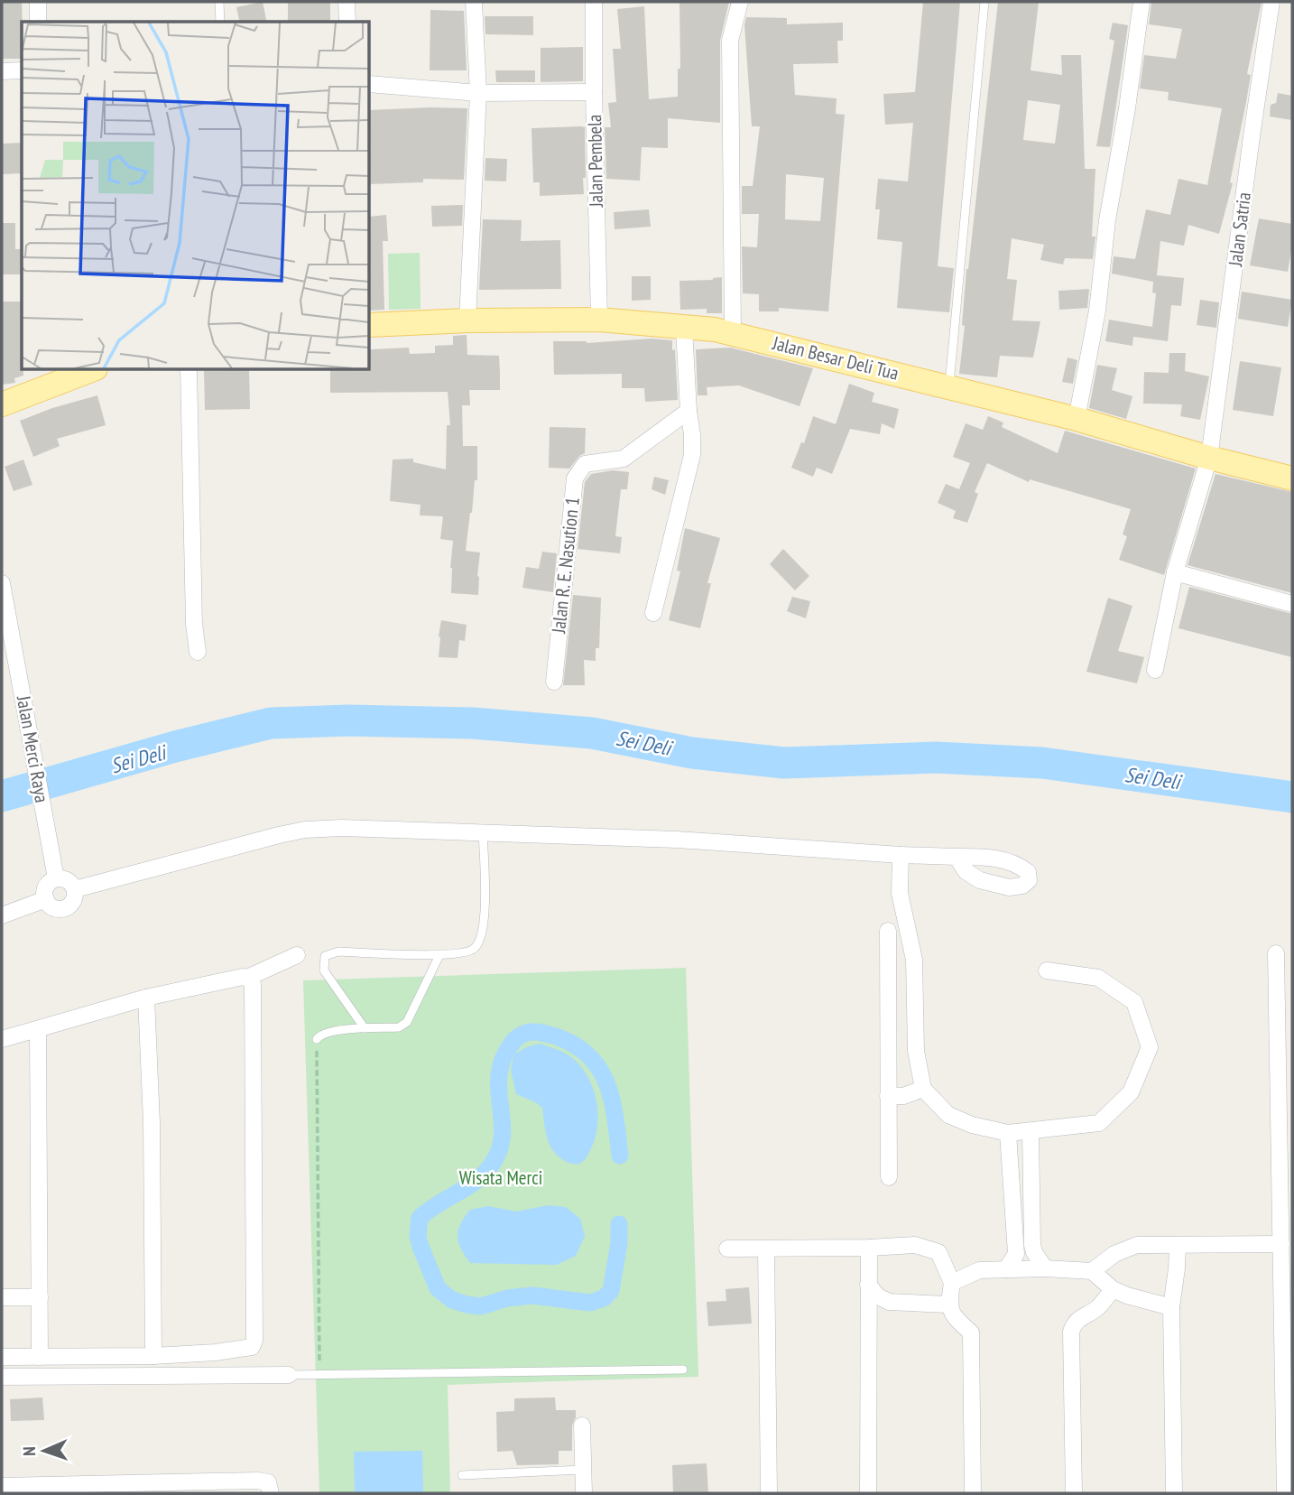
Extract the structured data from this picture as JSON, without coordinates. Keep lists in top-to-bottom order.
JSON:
{
  "streets": {
    "main road": ["Jalan Besar Deli Tua"],
    "street": [
      "Jalan Pembela",
      "Jalan Satria",
      "Jalan R. E. Nasution 1",
      "Jalan Merci Raya"
    ]
  },
  "crossings": [
    ["Jalan Pembela", "Jalan Besar Deli Tua"],
    ["Jalan Satria", "Jalan Besar Deli Tua"]
  ],
  "water": ["Sei Deli"],
  "parks": ["Wisata Merci"],
  "north": "left"
}
